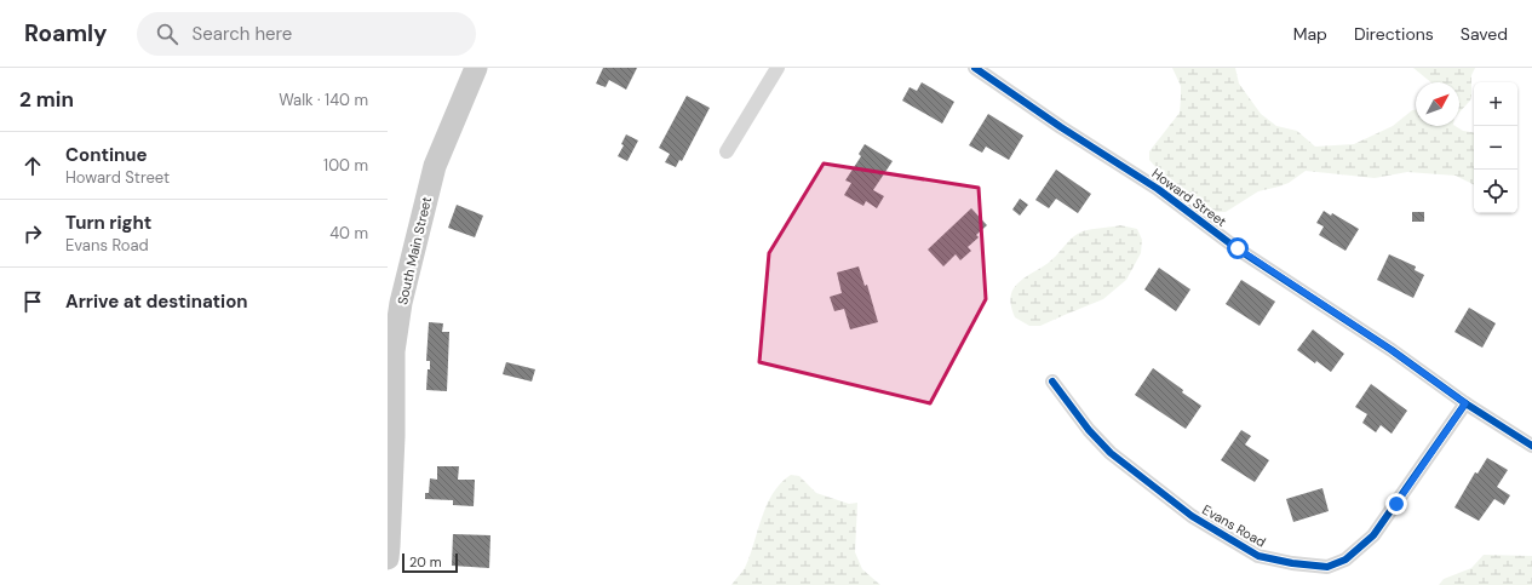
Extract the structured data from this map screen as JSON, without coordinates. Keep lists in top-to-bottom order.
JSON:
{
  "streets": {
    "main road": ["South Main Street"],
    "street": ["Howard Street", "Evans Road"]
  },
  "crossings": [
    ["Howard Street", "Evans Road"]
  ],
  "scale_bar": "20 m",
  "north": "top right",
  "page": {
    "header": "Roamly",
    "search": "Search here",
    "nav": ["Map", "Directions", "Saved"],
    "heading": ["2 min", "Walk · 140 m"],
    "map_buttons": ["+", "−"],
    "list": [
      ["Continue", "Howard Street", "100 m"],
      ["Turn right", "Evans Road", "40 m"],
      "Arrive at destination"
    ],
    "scale": "20 m"
  }
}
